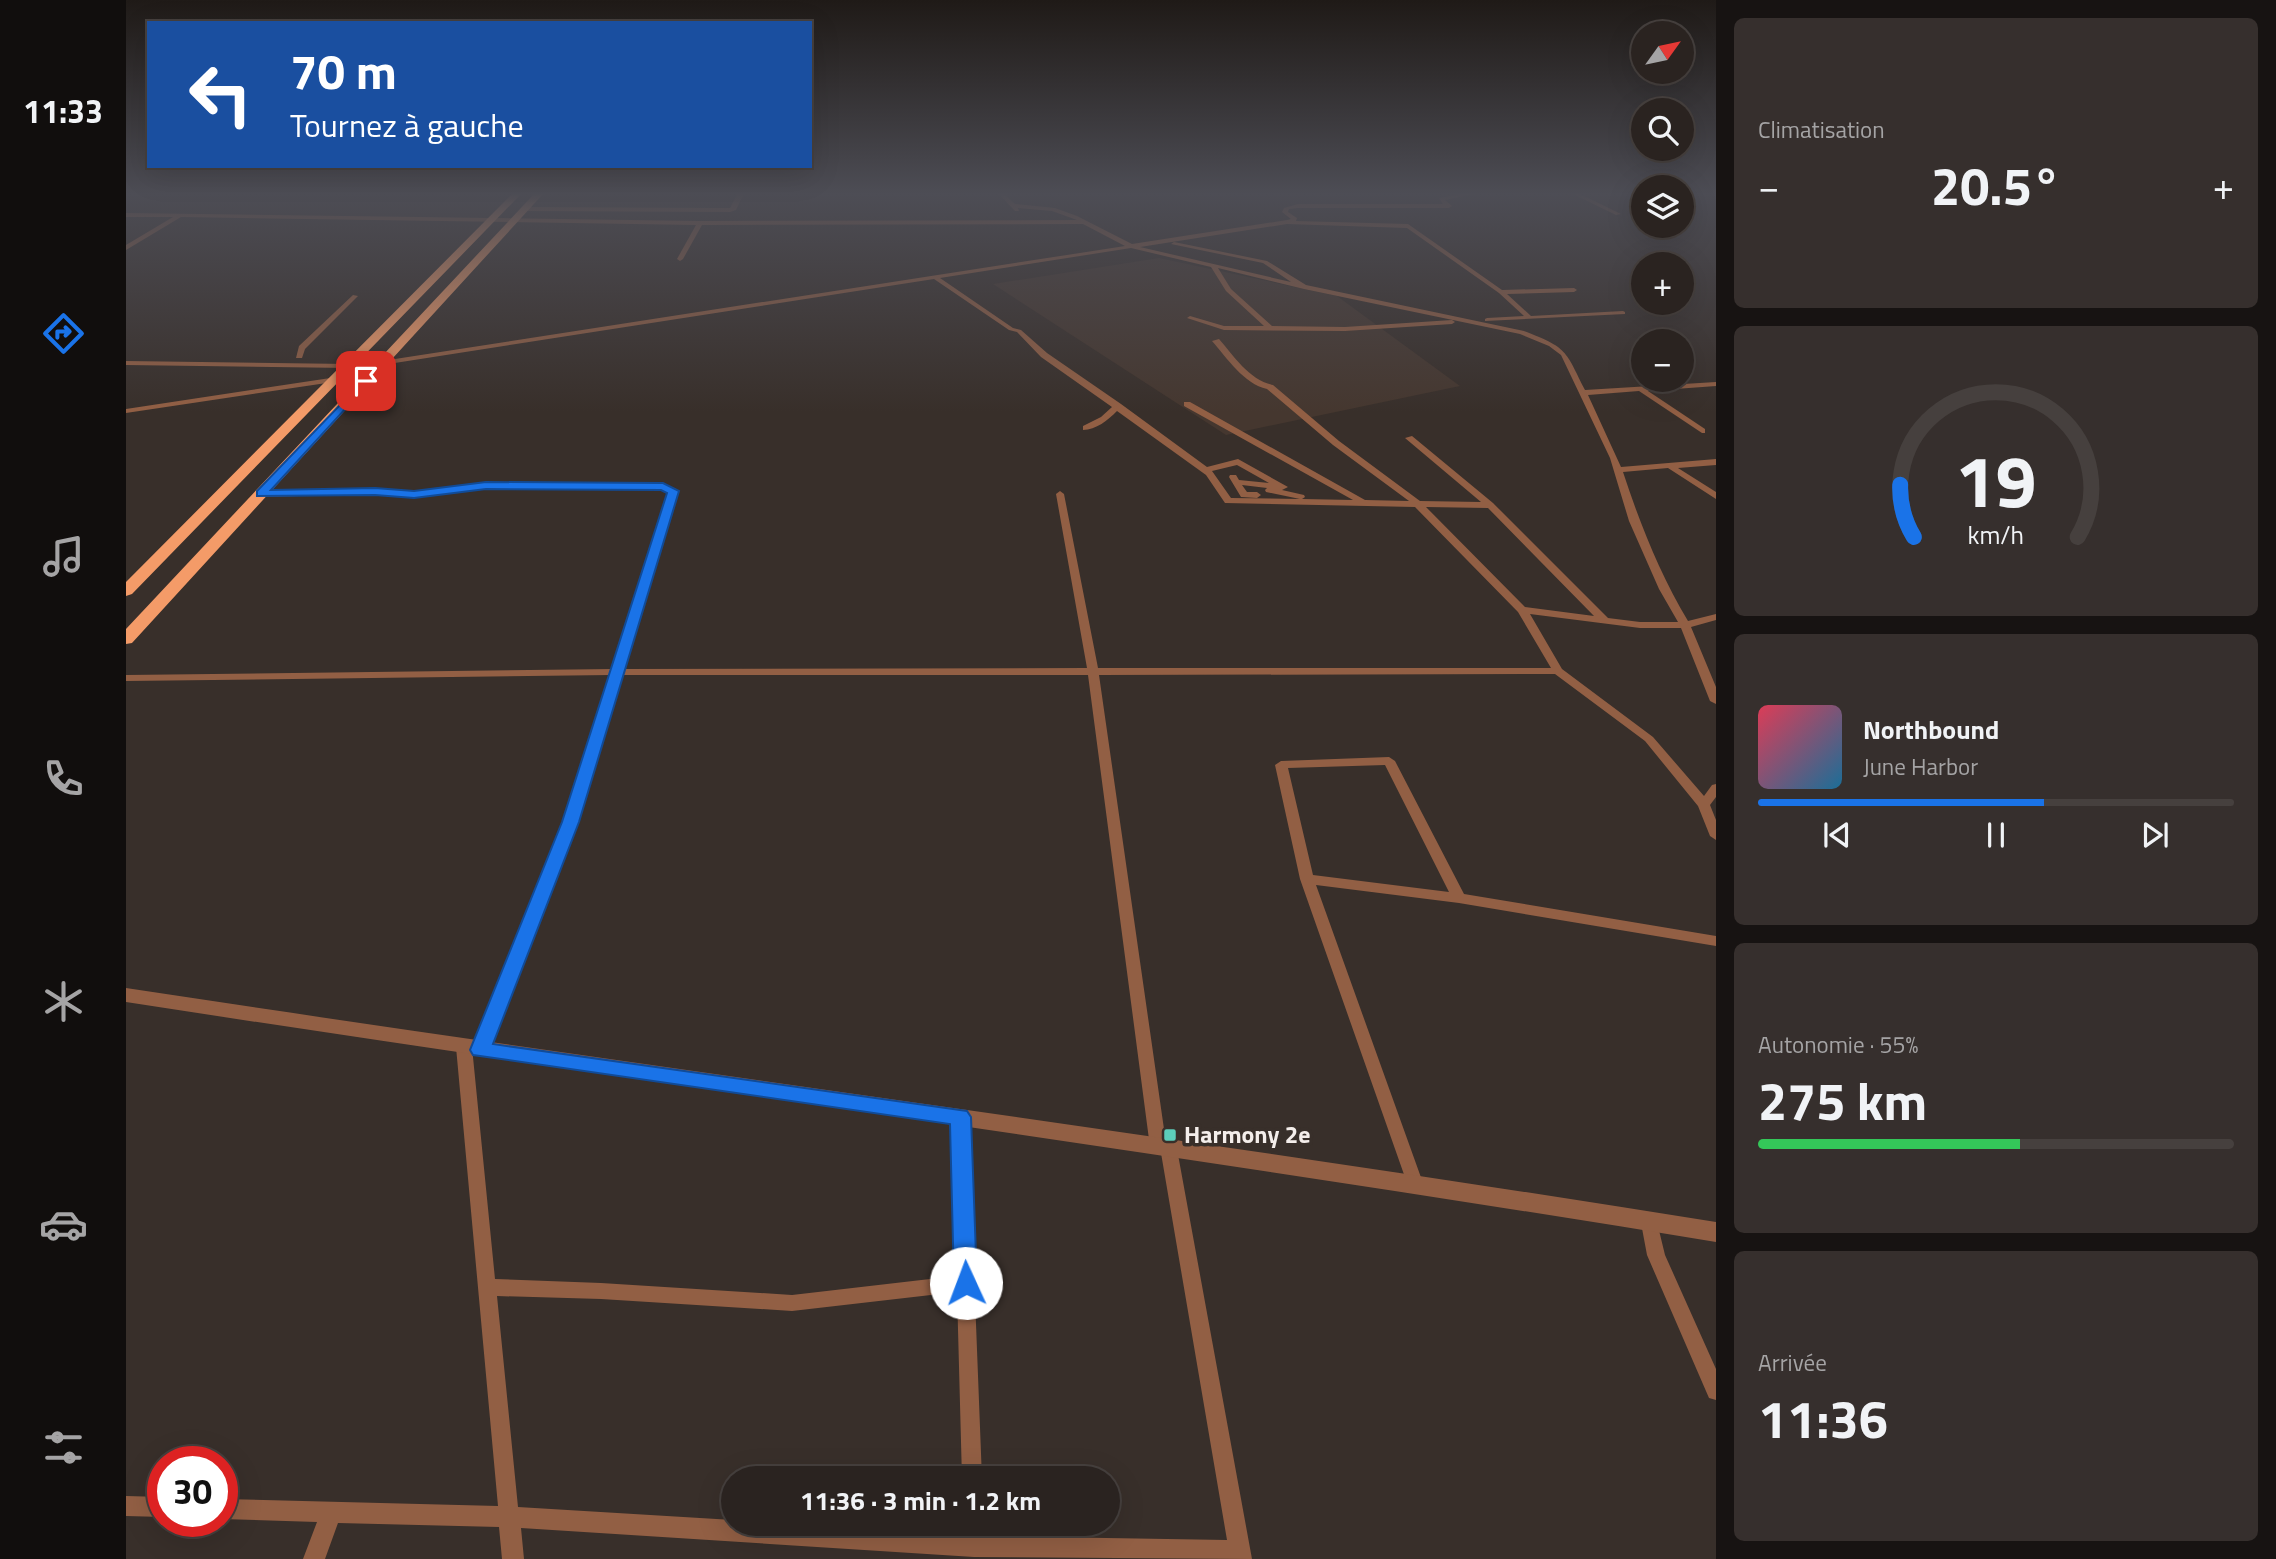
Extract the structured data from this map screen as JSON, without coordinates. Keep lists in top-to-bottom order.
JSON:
{
  "places": {
    "transit": ["Harmony 2e"]
  },
  "north": "top right",
  "page": {
    "tabs": "11:33",
    "tile": [
      "Climatisation",
      ["Autonomie · 55%", "275 km"],
      ["Arrivée", "11:36"]
    ],
    "map_buttons": ["+", "−"],
    "turn": ["70 m", "Tournez à gauche"],
    "heat": ["−", "20.5°", "+"],
    "song": ["Northbound", "June Harbor"],
    "limit": "30",
    "trip": "11:36 · 3 min · 1.2 km",
    "gauge": ["19", "km/h"]
  }
}
